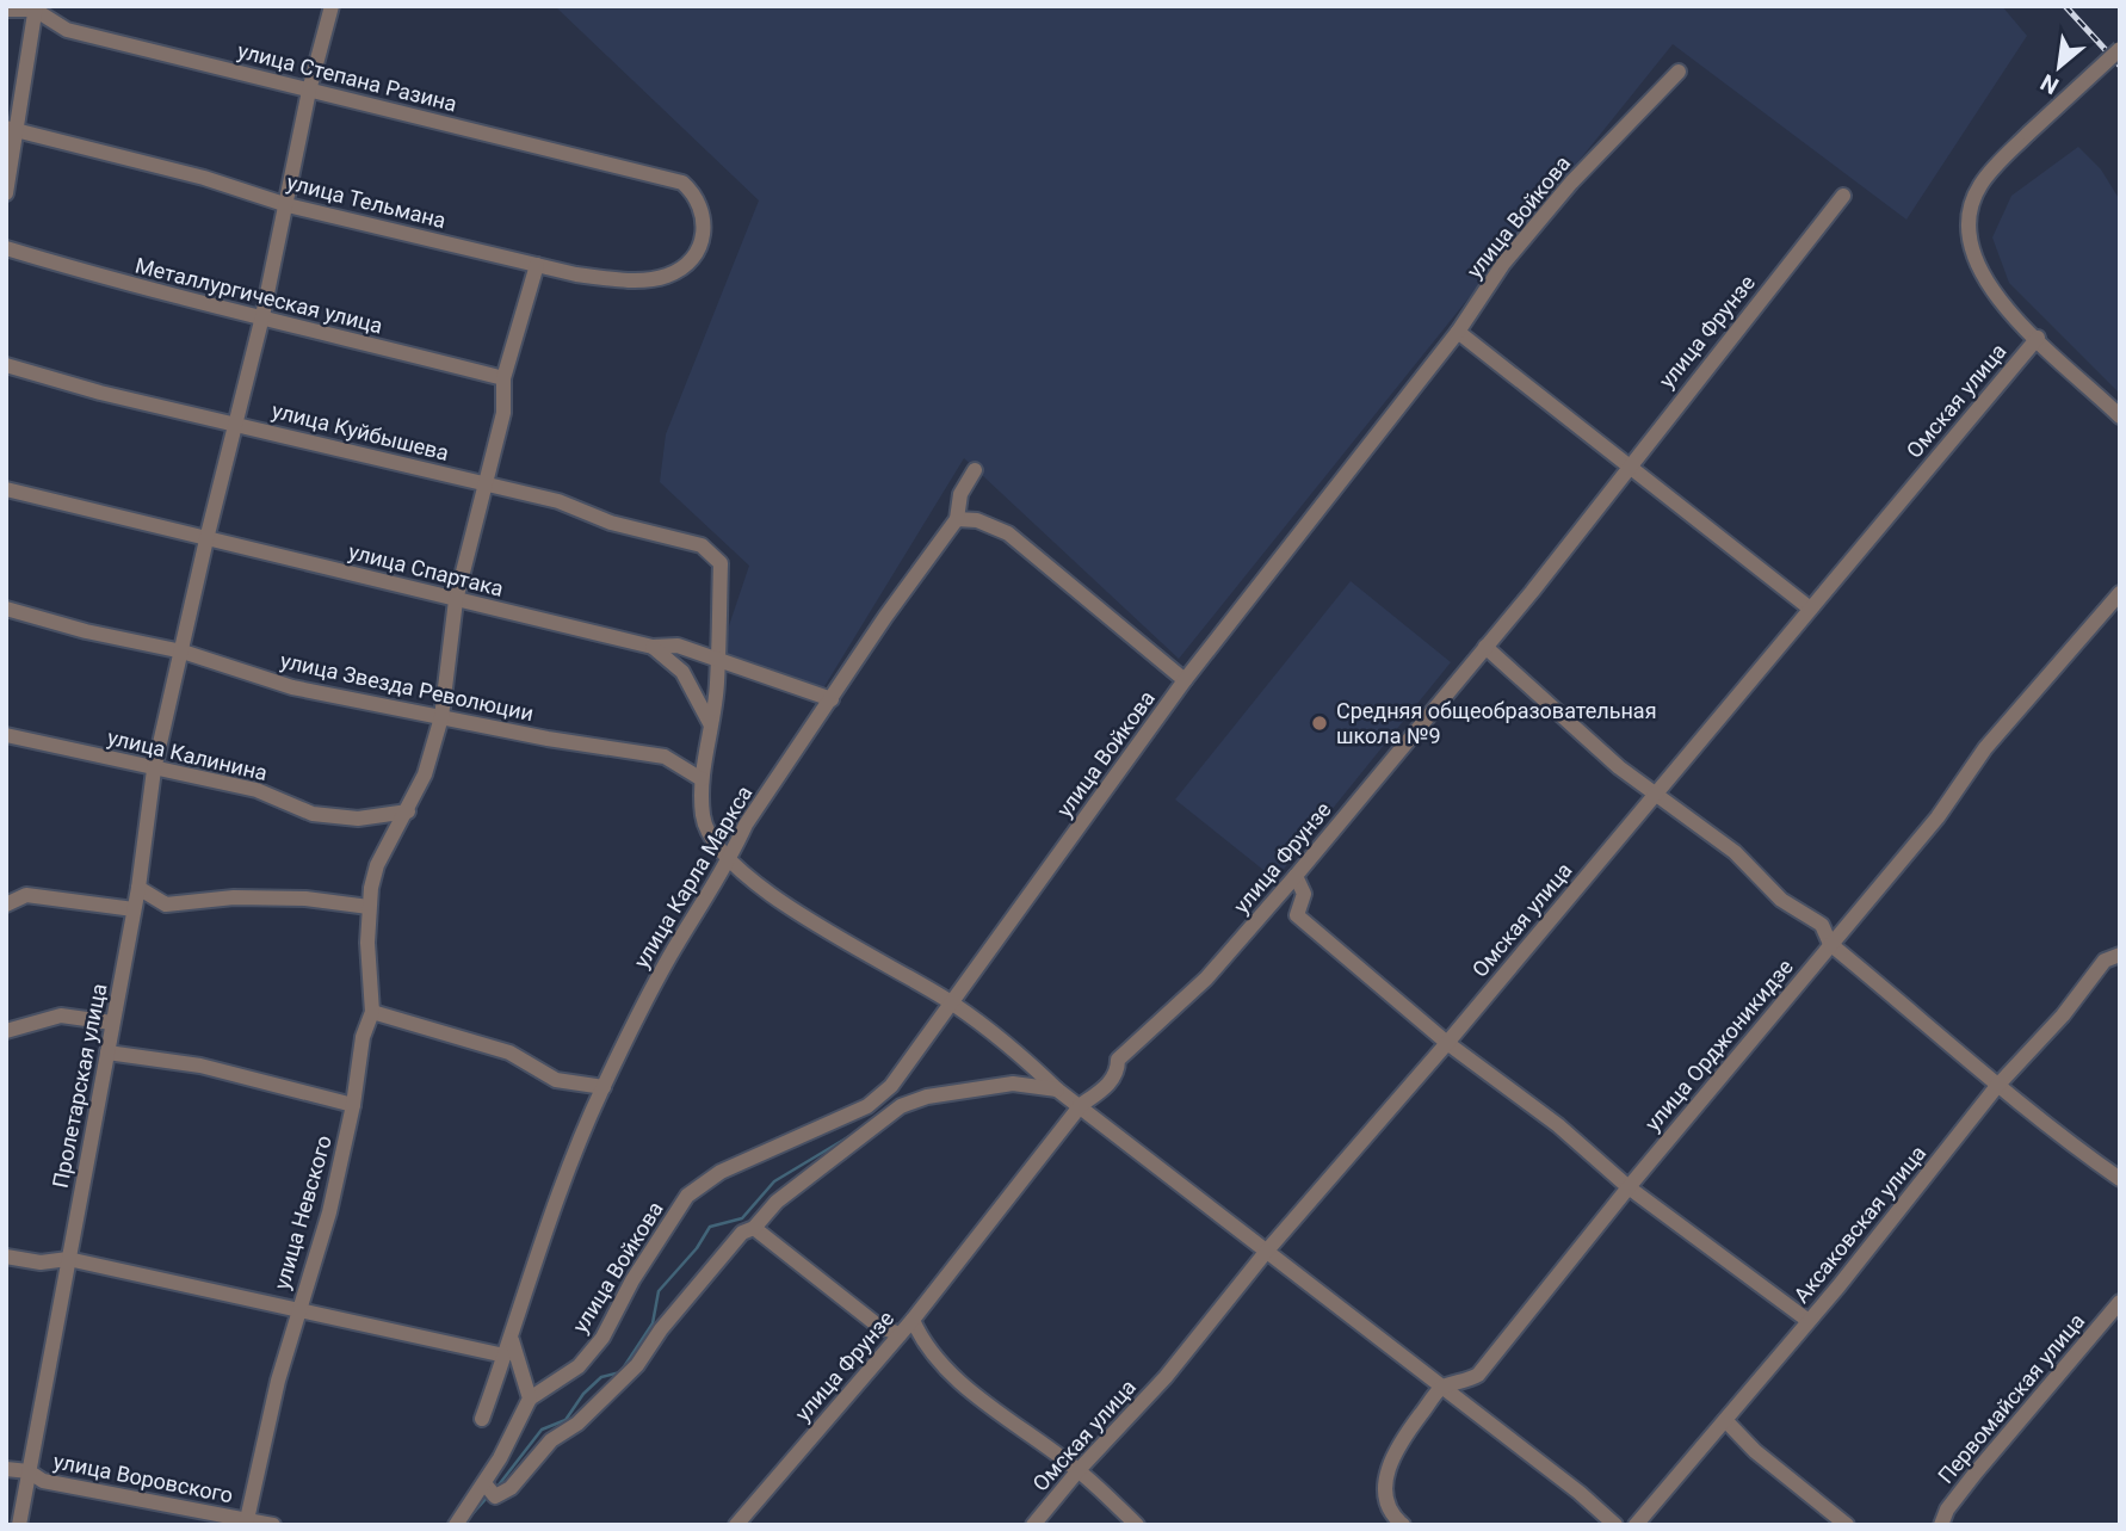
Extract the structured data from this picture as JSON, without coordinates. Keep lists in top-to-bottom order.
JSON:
{
  "streets": {
    "street": [
      "улица Степана Разина",
      "улица Тельмана",
      "улица Войкова",
      "Металлургическая улица",
      "улица Фрунзе",
      "Омская улица",
      "улица Куйбышева",
      "улица Спартака",
      "улица Звезда Революции",
      "улица Калинина",
      "улица Карла Маркса",
      "улица Орджоникидзе",
      "Пролетарская улица",
      "улица Невского",
      "Аксаковская улица",
      "Первомайская улица",
      "улица Воровского"
    ]
  },
  "crossings": [
    ["улица Степана Разина", "улица Тельмана"],
    ["улица Степана Разина", "Пролетарская улица"],
    ["улица Тельмана", "Пролетарская улица"],
    ["улица Тельмана", "улица Невского"],
    ["Металлургическая улица", "Пролетарская улица"],
    ["Металлургическая улица", "улица Невского"],
    ["улица Куйбышева", "улица Спартака"],
    ["улица Куйбышева", "Пролетарская улица"],
    ["улица Куйбышева", "улица Невского"],
    ["улица Спартака", "улица Карла Маркса"],
    ["улица Спартака", "Пролетарская улица"],
    ["улица Спартака", "улица Невского"],
    ["улица Звезда Революции", "Пролетарская улица"],
    ["улица Звезда Революции", "улица Невского"],
    ["улица Калинина", "Пролетарская улица"],
    ["улица Калинина", "улица Невского"],
    ["Пролетарская улица", "улица Воровского"],
    ["улица Невского", "улица Воровского"]
  ],
  "places": ["Средняя общеобразовательная школа №9"],
  "north": "bottom left"
}
